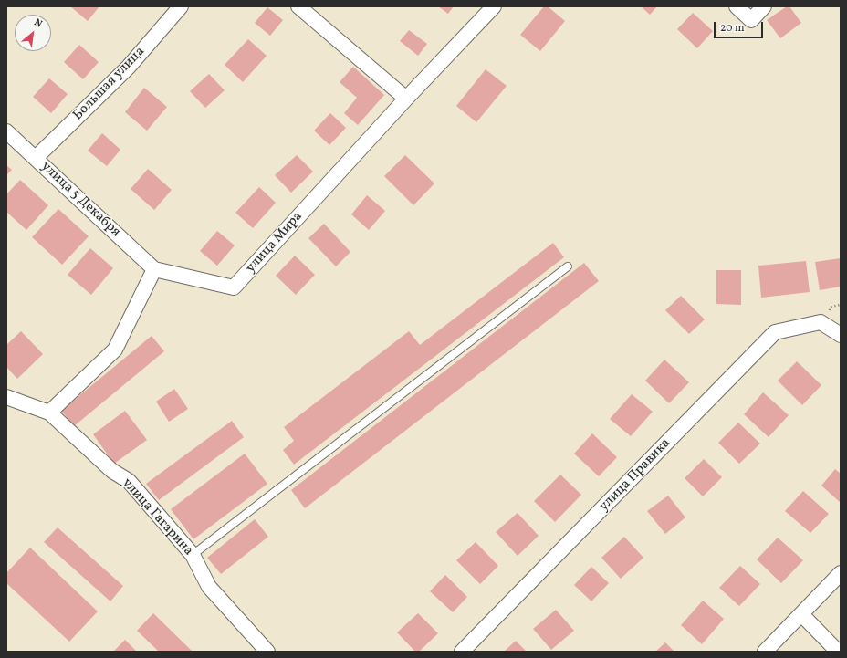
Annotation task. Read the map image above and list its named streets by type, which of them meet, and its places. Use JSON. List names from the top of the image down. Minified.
{"streets":{"street":["Большая улица","улица 5 Декабря","улица Мира","улица Правика","улица Гагарина"]},"crossings":[["Большая улица","улица 5 Декабря"],["улица 5 Декабря","улица Мира"]],"scale_bar":"20 m","north":"top right"}
